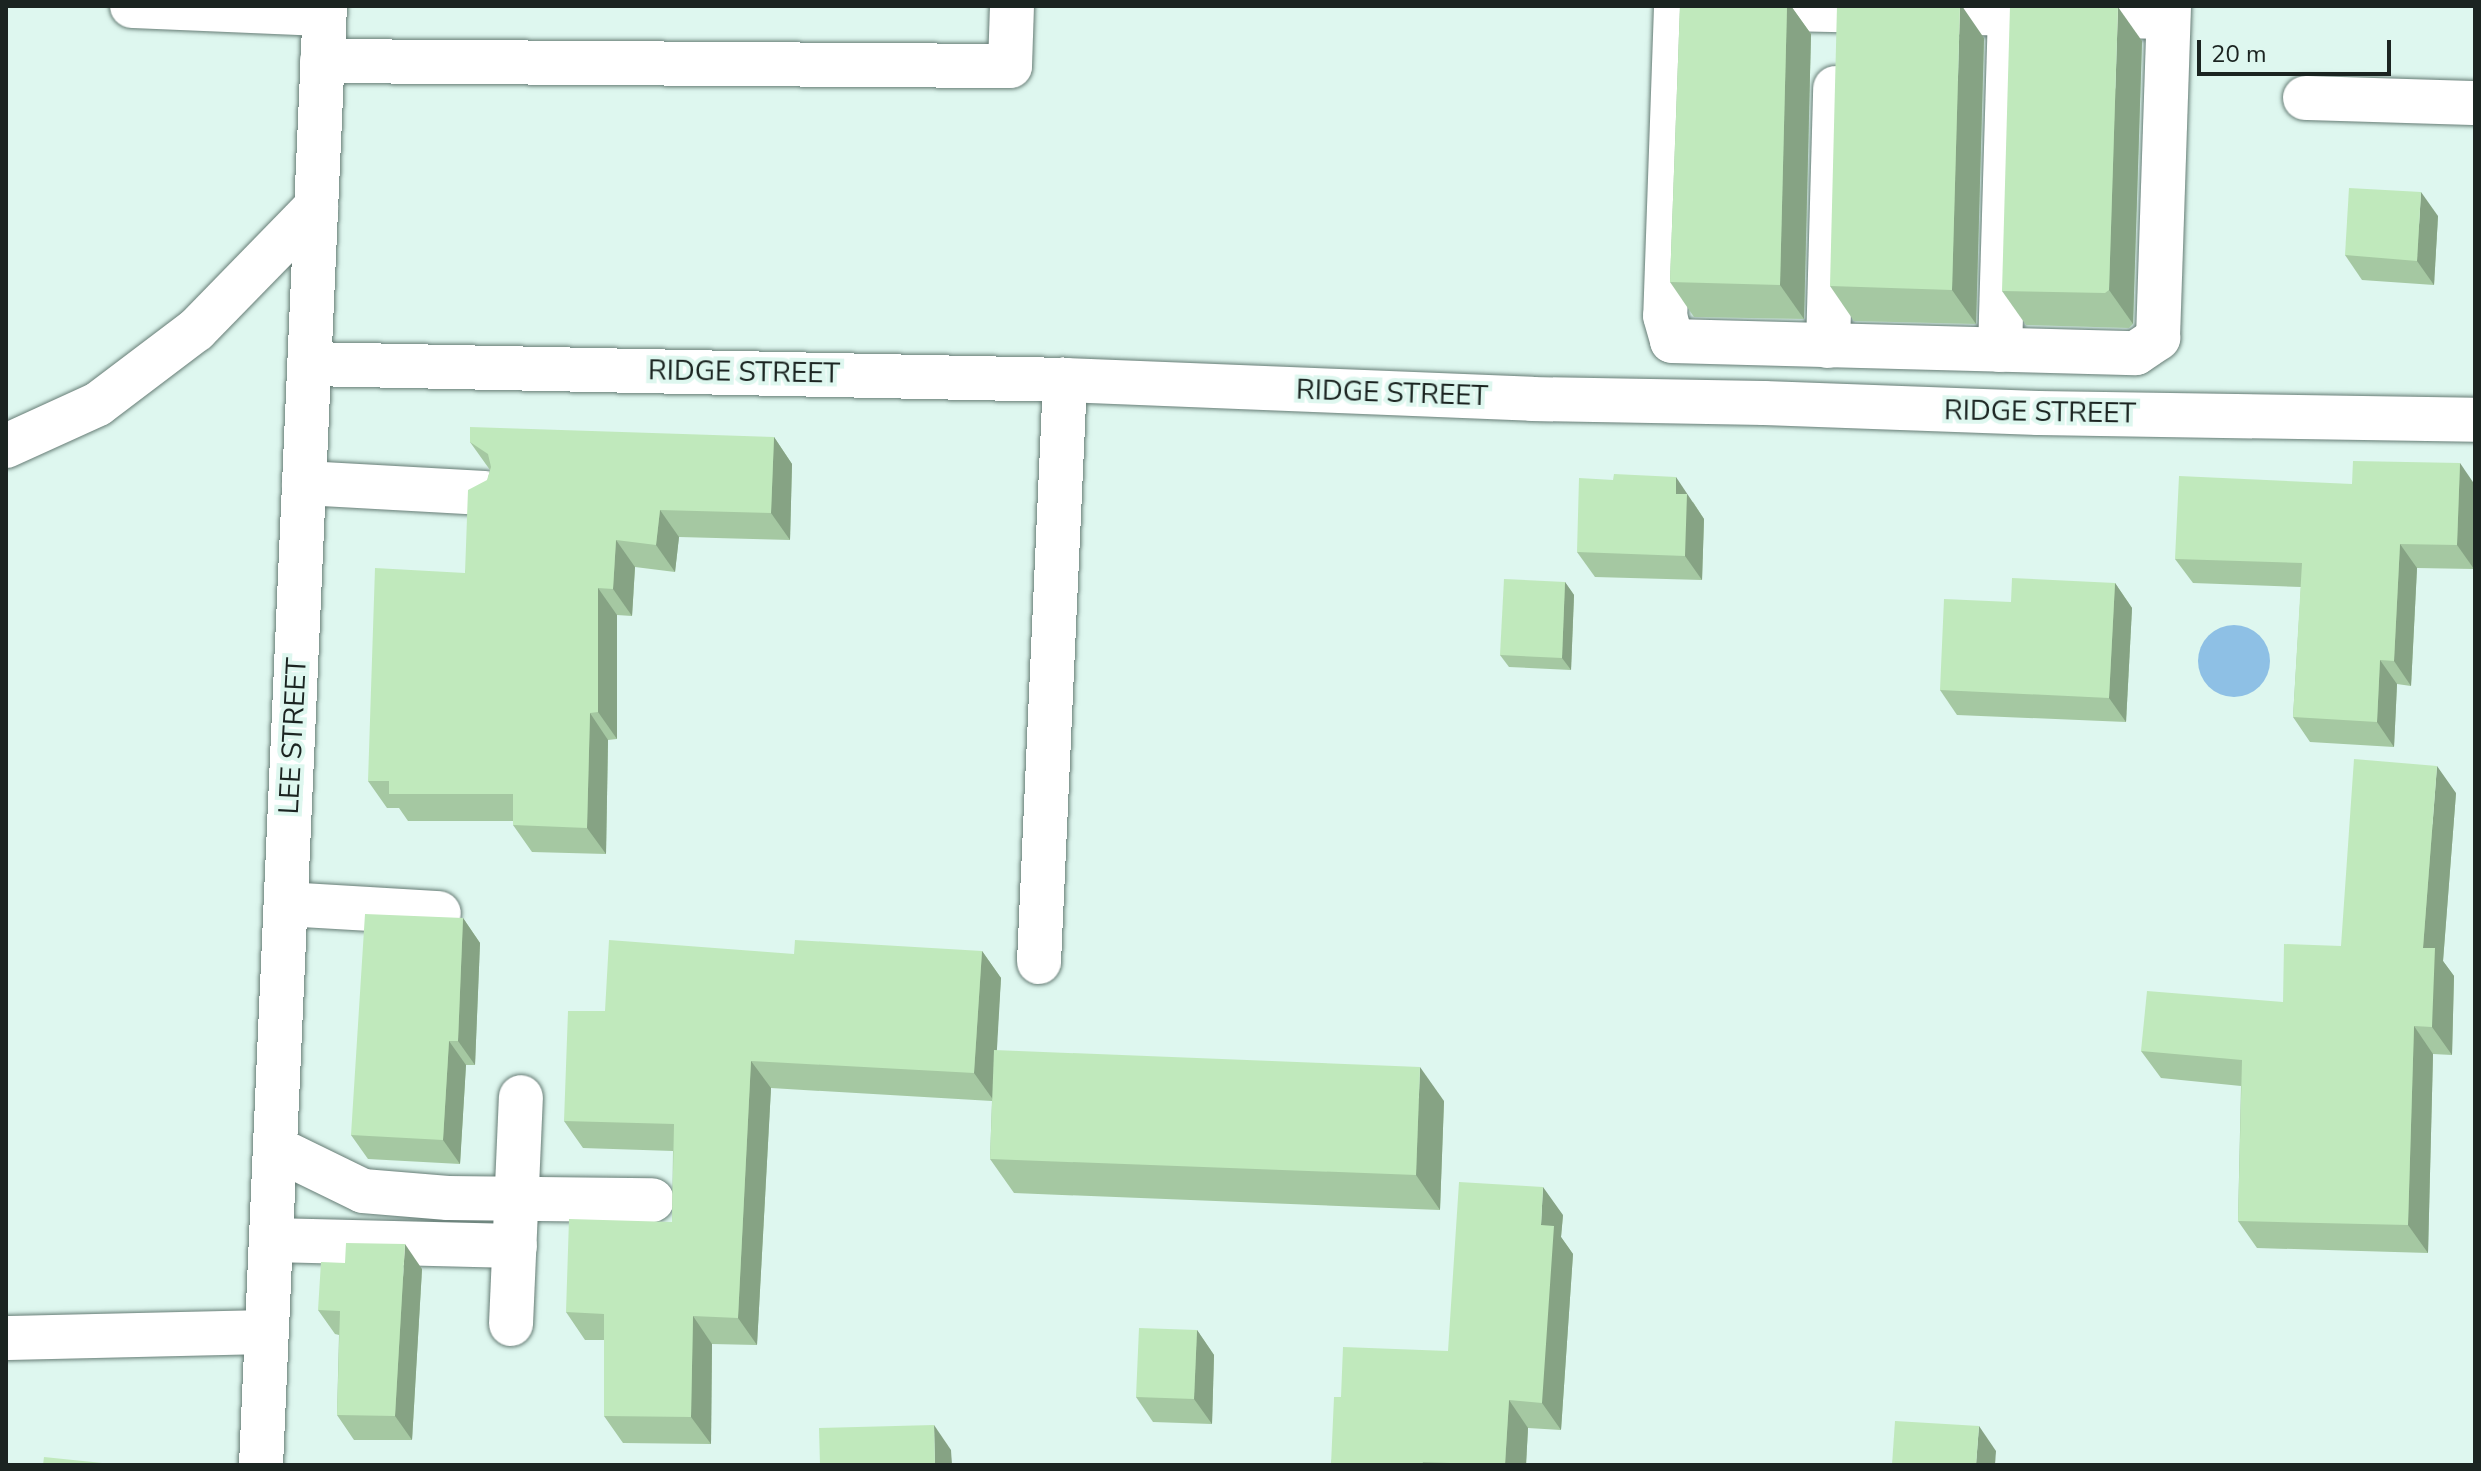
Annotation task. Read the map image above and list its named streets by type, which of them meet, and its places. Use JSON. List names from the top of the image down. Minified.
{"streets":{"street":["RIDGE STREET","LEE STREET"]},"crossings":[["RIDGE STREET","LEE STREET"]],"scale_bar":"20 m"}
